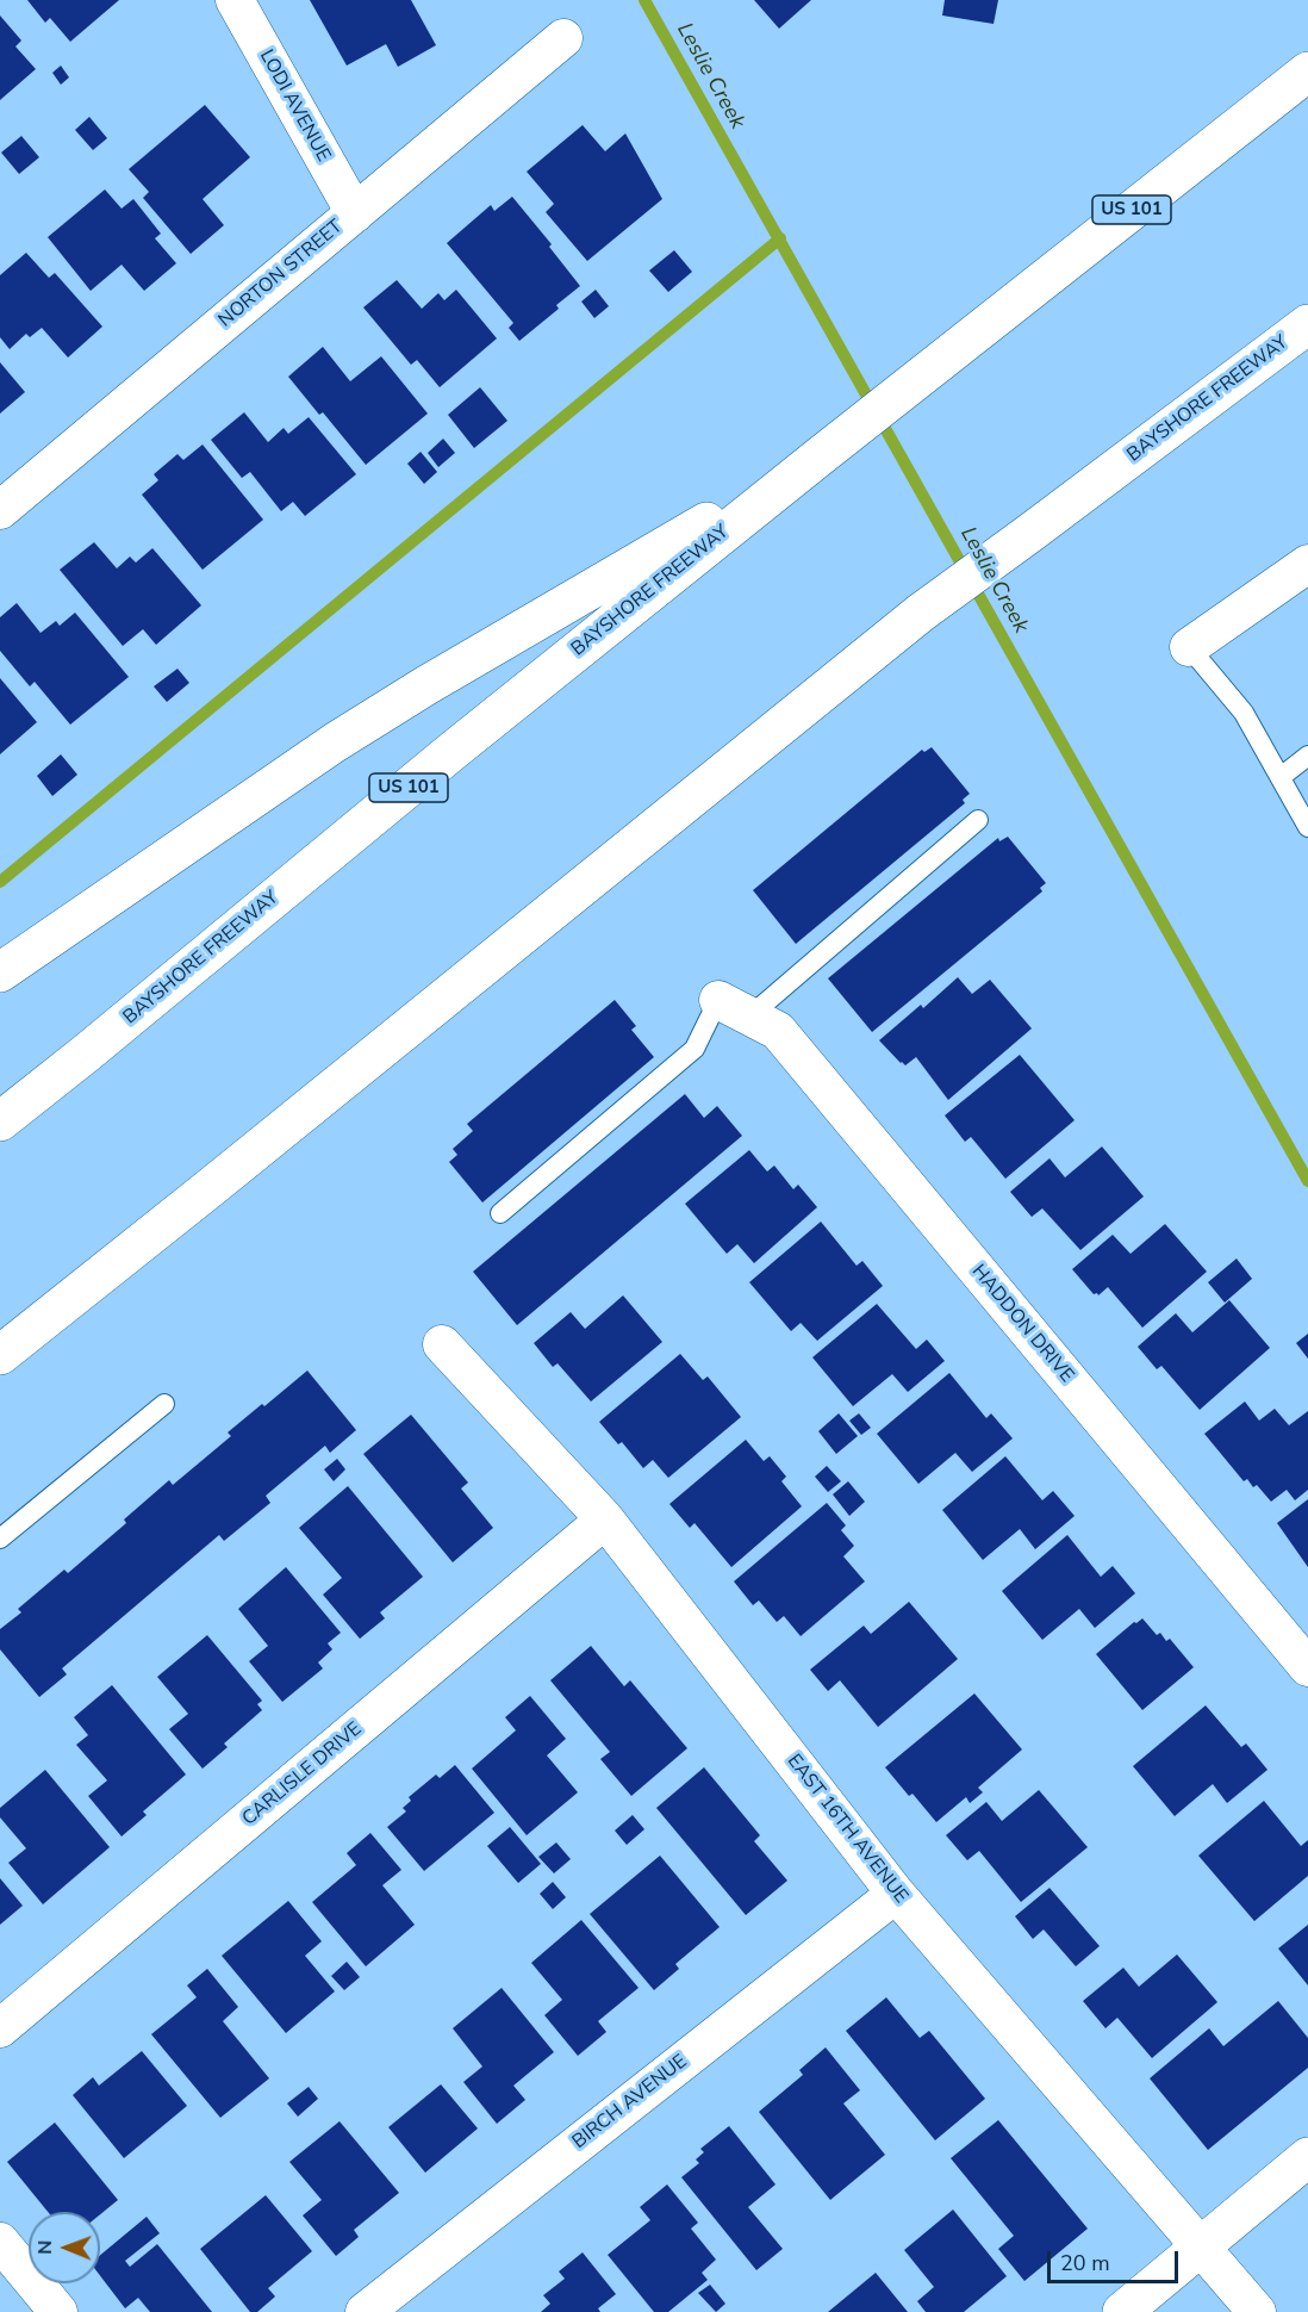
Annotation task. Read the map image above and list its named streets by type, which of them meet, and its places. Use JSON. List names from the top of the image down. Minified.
{"streets":{"main road":["US 101","BAYSHORE FREEWAY"],"street":["LODI AVENUE","NORTON STREET","HADDON DRIVE","CARLISLE DRIVE","EAST 16TH AVENUE","BIRCH AVENUE"]},"crossings":[["LODI AVENUE","NORTON STREET"],["CARLISLE DRIVE","EAST 16TH AVENUE"],["EAST 16TH AVENUE","BIRCH AVENUE"]],"water":["Leslie Creek"],"scale_bar":"20 m","north":"left"}
